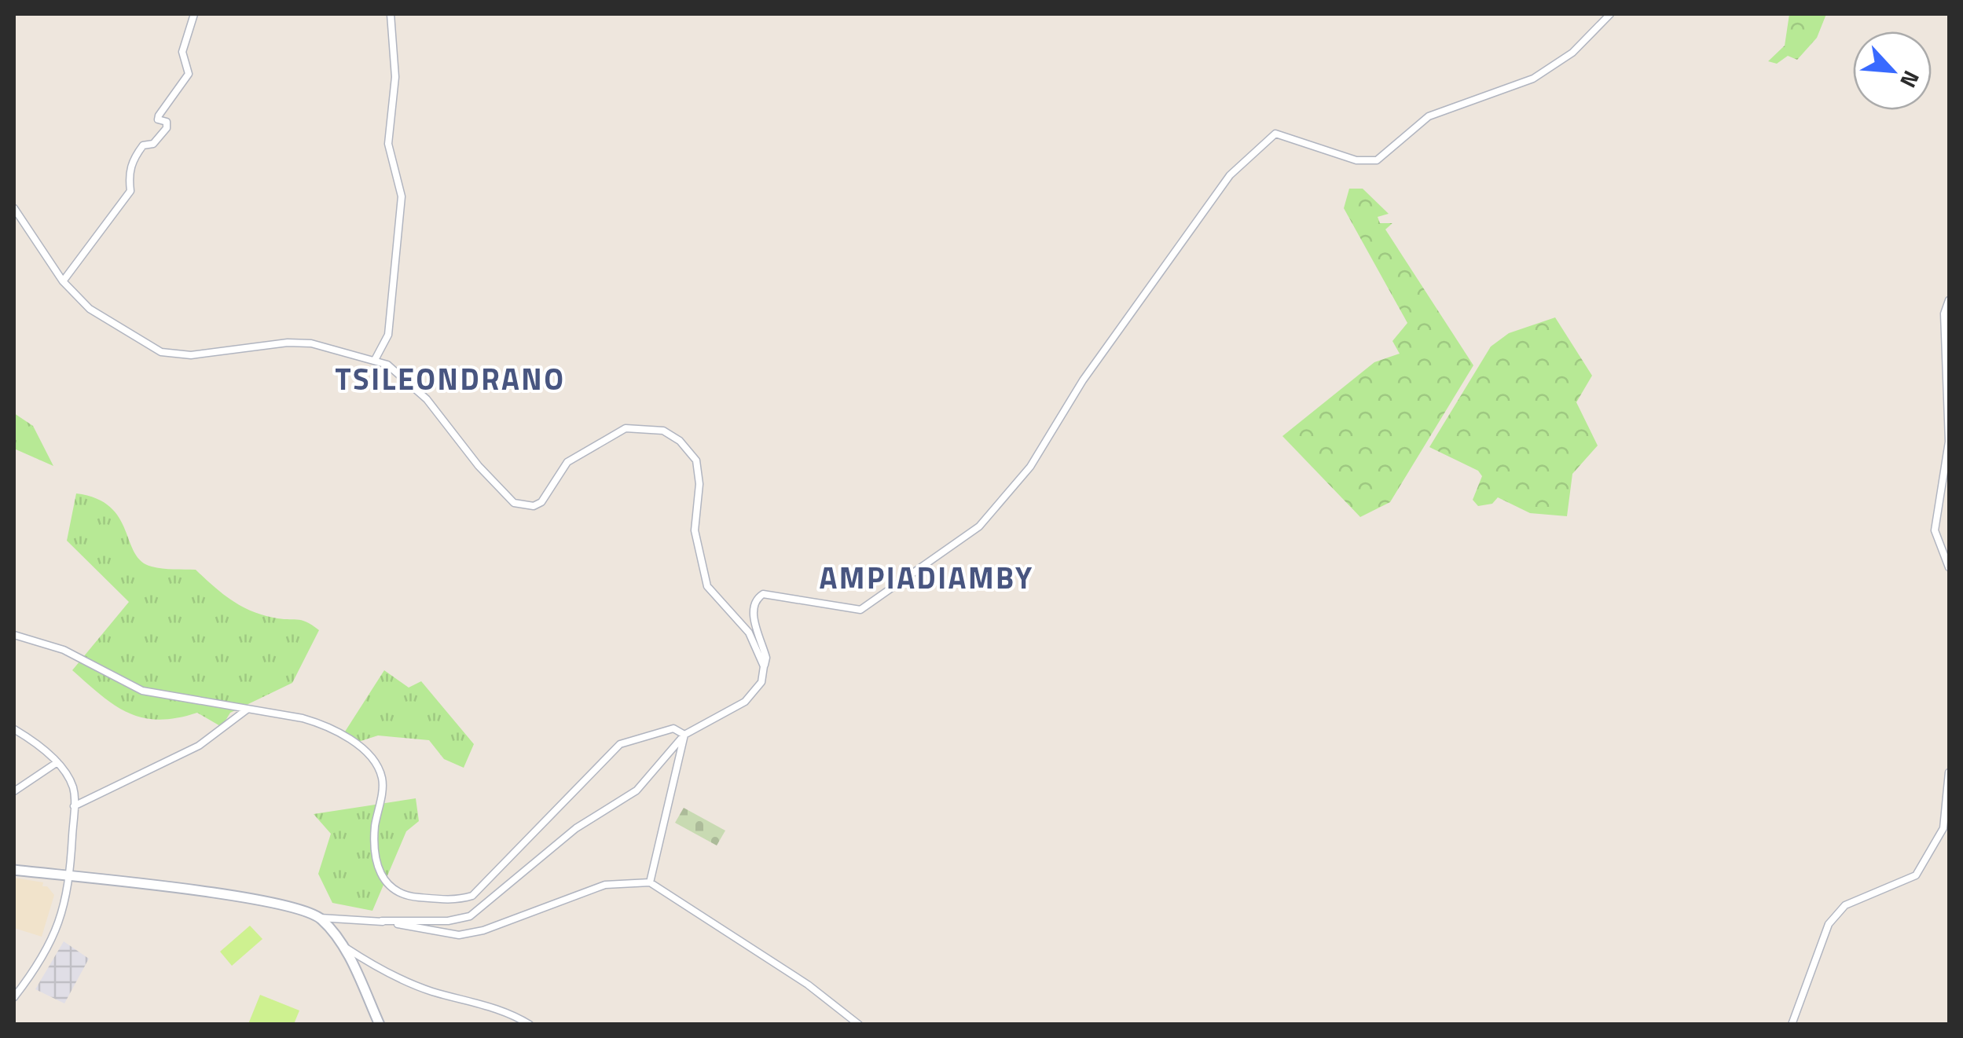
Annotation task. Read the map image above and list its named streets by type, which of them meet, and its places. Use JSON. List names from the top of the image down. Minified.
{"districts":["TSILEONDRANO","AMPIADIAMBY"],"north":"bottom right"}
